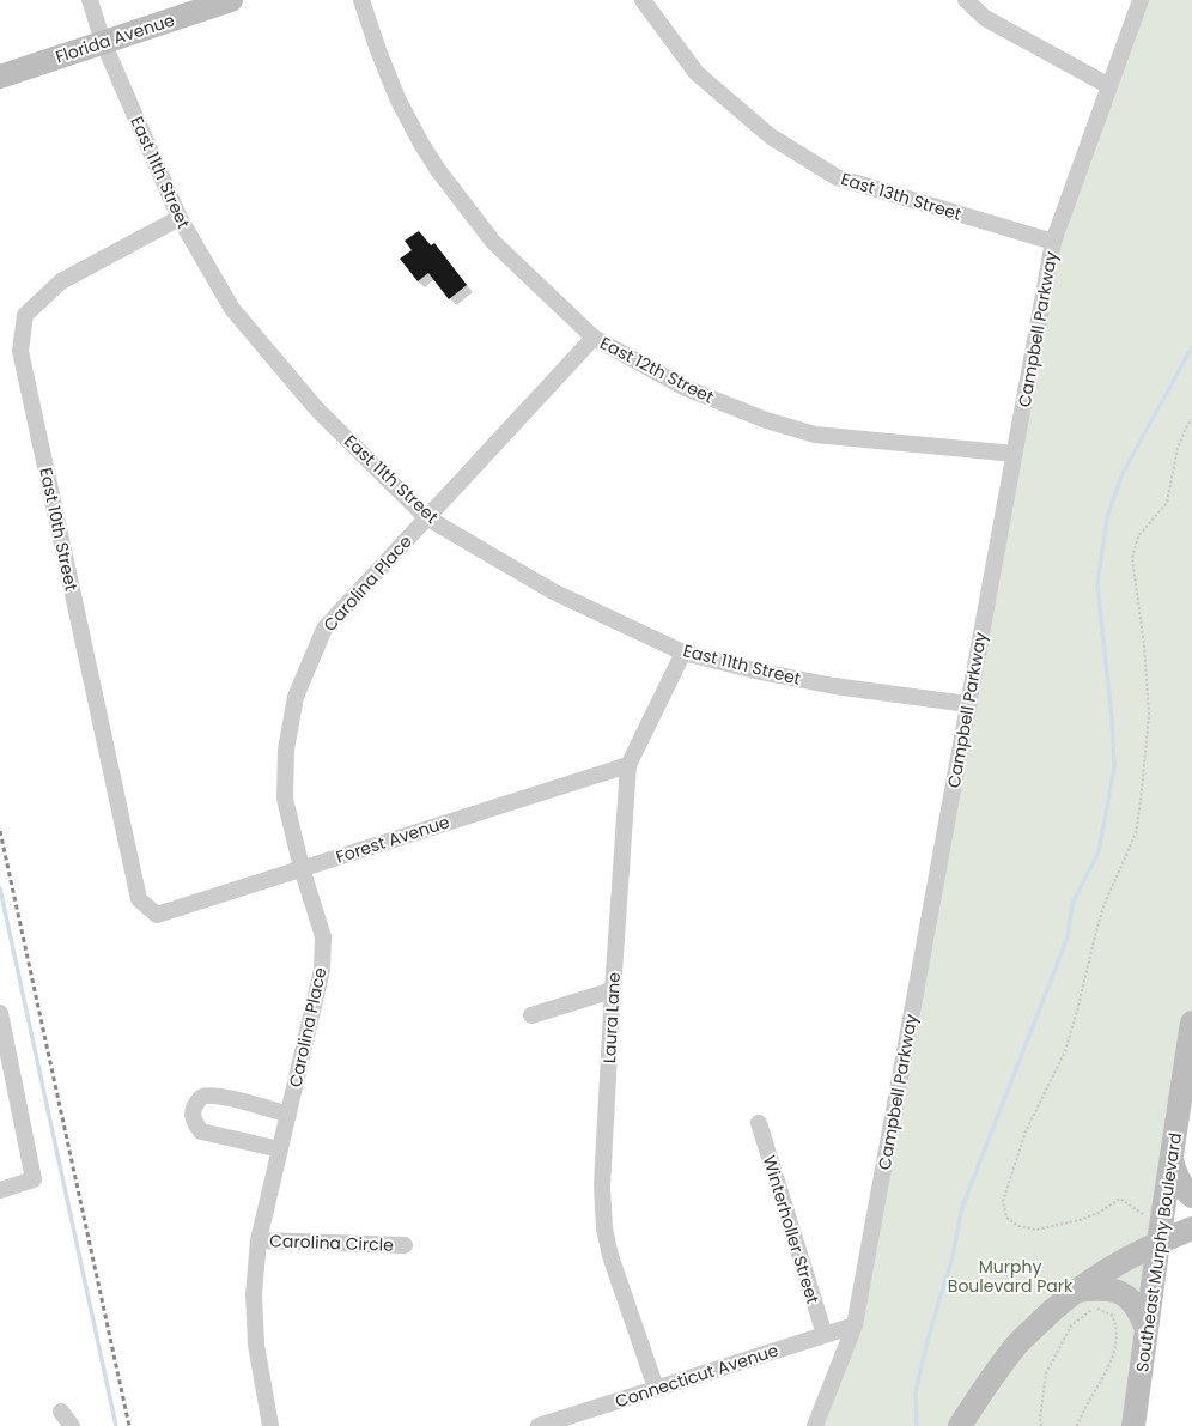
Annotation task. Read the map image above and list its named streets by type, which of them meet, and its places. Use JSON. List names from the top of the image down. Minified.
{"streets":{"street":["Florida Avenue","East 11th Street","East 13th Street","Campbell Parkway","East 12th Street","East 10th Street","Carolina Place","Forest Avenue","Laura Lane","Winterholler Street","Carolina Circle","Southeast Murphy Boulevard","Connecticut Avenue"]},"crossings":[["Florida Avenue","East 11th Street"],["East 11th Street","Campbell Parkway"],["East 11th Street","East 10th Street"],["East 11th Street","Carolina Place"],["East 11th Street","Laura Lane"],["East 13th Street","Campbell Parkway"],["Campbell Parkway","East 12th Street"],["Campbell Parkway","Connecticut Avenue"],["East 12th Street","Carolina Place"],["East 10th Street","Forest Avenue"],["Carolina Place","Forest Avenue"],["Carolina Place","Carolina Circle"],["Forest Avenue","Laura Lane"],["Laura Lane","Connecticut Avenue"],["Winterholler Street","Connecticut Avenue"]],"parks":["Murphy Boulevard Park"]}
